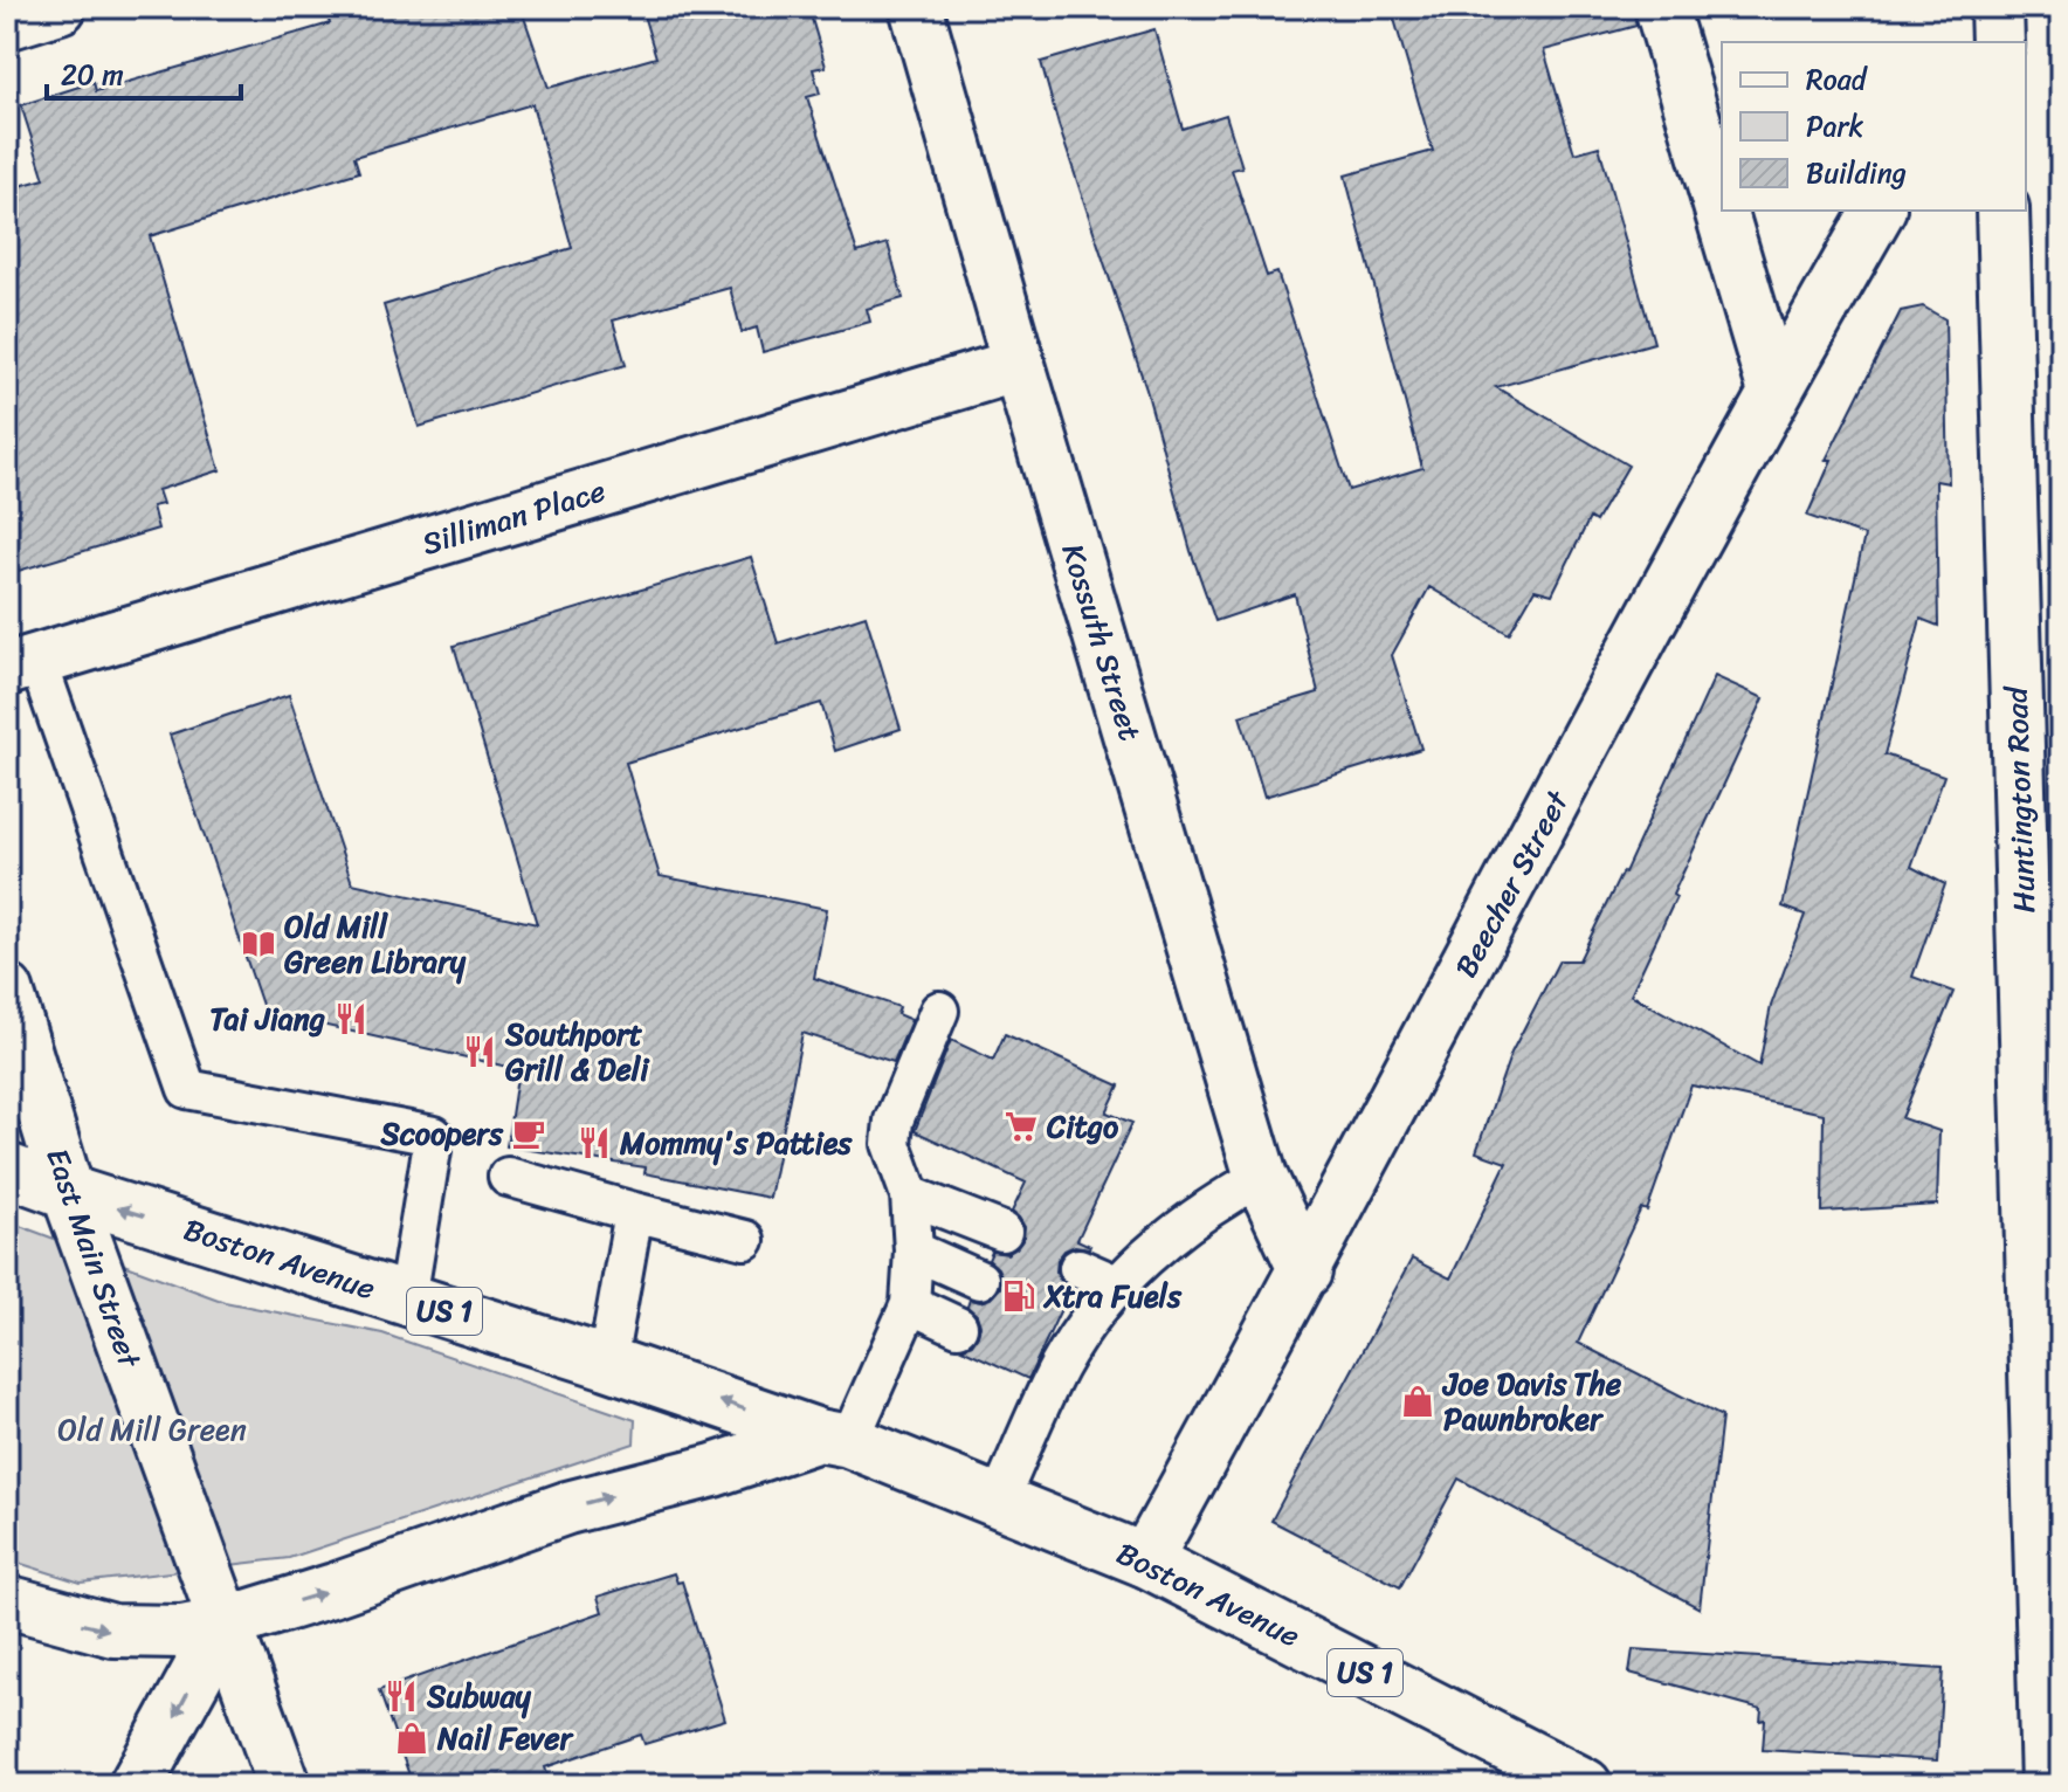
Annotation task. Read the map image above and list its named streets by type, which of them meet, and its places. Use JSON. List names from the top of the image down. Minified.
{"streets":{"main road":["Silliman Place","Kossuth Street","Huntington Road","Beecher Street","East Main Street","Boston Avenue","US 1"]},"crossings":[["Silliman Place","Kossuth Street"],["Kossuth Street","Beecher Street"],["Beecher Street","Boston Avenue"],["East Main Street","Boston Avenue"]],"parks":["Old Mill Green"],"places":{"library":["Old Mill Green Library"],"restaurant":["Tai Jiang","Southport Grill & Deli","Mommy's Patties","Subway"],"supermarket":["Citgo"],"cafe":["Scoopers"],"fuel station":["Xtra Fuels"],"shop":["Joe Davis The Pawnbroker","Nail Fever"]},"legend":["Road","Park","Building"],"scale_bar":"20 m"}
